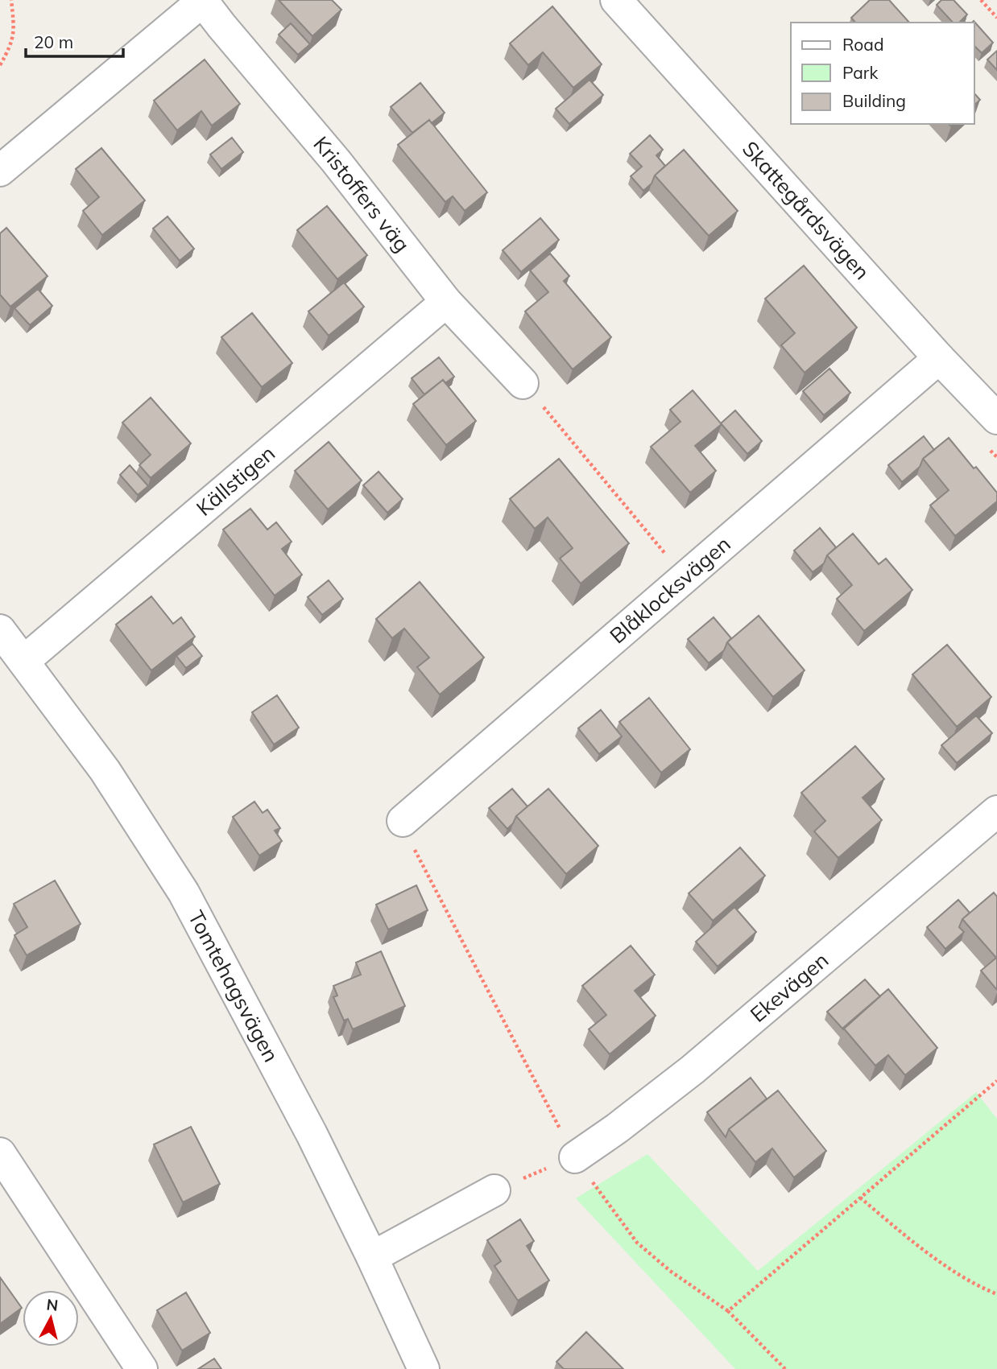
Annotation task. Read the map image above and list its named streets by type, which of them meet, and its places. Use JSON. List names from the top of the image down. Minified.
{"streets":{"street":["Kristoffers väg","Skattegårdsvägen","Källstigen","Blåklocksvägen","Tomtehagsvägen","Ekevägen"]},"crossings":[["Kristoffers väg","Källstigen"],["Skattegårdsvägen","Blåklocksvägen"],["Källstigen","Tomtehagsvägen"]],"legend":["Road","Park","Building"],"scale_bar":"20 m","north":"top"}
